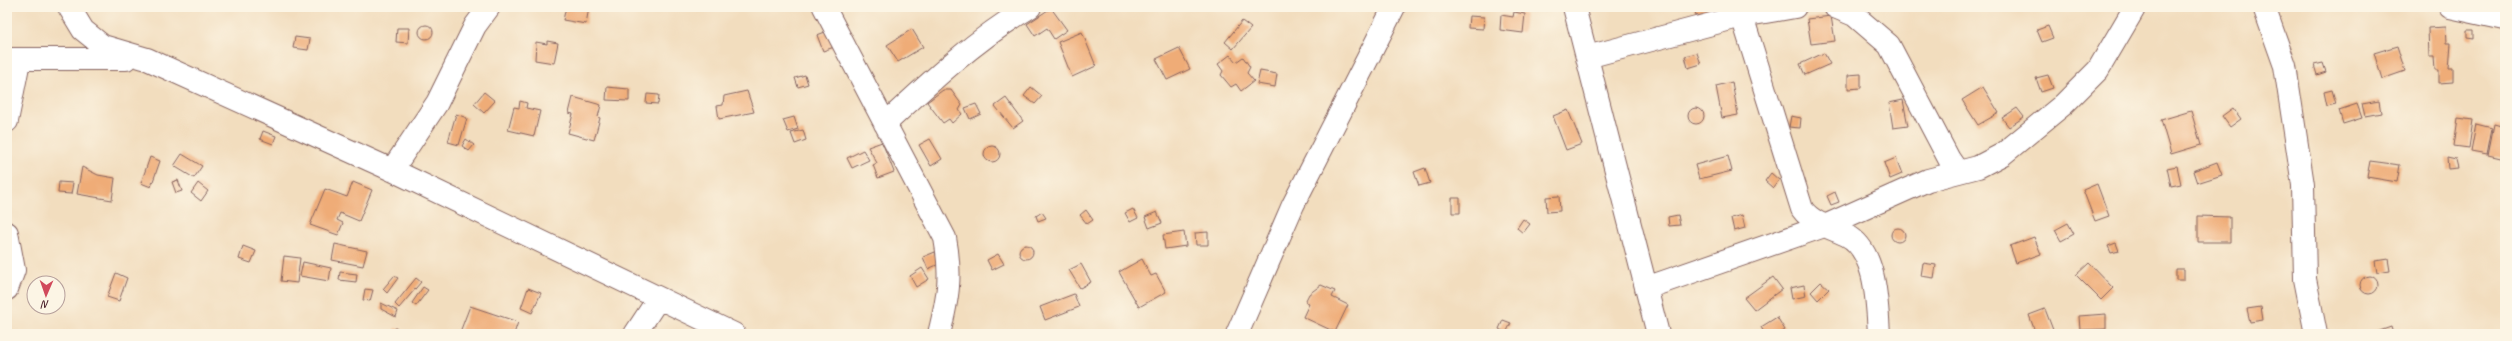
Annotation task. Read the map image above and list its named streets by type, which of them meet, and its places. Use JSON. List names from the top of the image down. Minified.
{"north":"bottom"}
